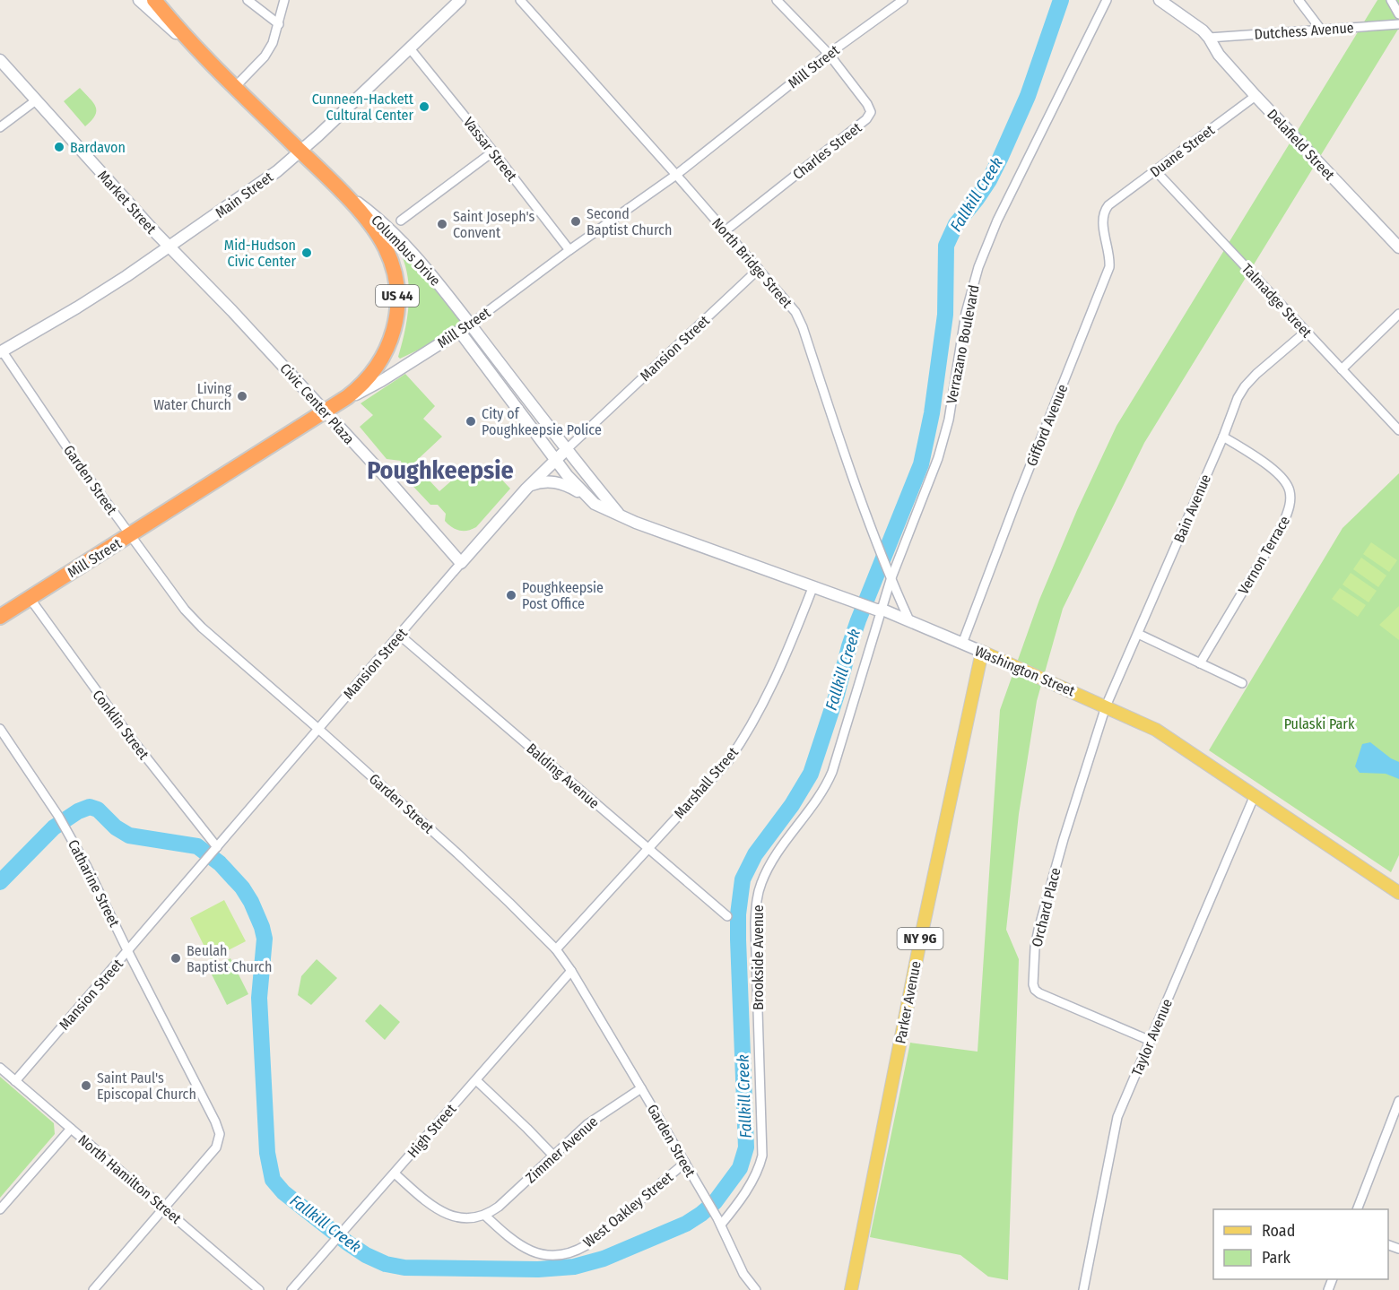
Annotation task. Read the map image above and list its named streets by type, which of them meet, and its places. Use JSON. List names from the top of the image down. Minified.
{"streets":{"highway":["Mill Street","Columbus Drive","US 44"],"main road":["Washington Street","NY 9G","Parker Avenue"],"street":["Dutchess Avenue","Delafield Street","Vassar Street","Charles Street","Duane Street","Main Street","Market Street","North Bridge Street","Talmadge Street","Verrazano Boulevard","Mansion Street","Civic Center Plaza","Gifford Avenue","Garden Street","Bain Avenue","Vernon Terrace","Conklin Street","Balding Avenue","Marshall Street","Catharine Street","Orchard Place","Brookside Avenue","Taylor Avenue","High Street","Zimmer Avenue","North Hamilton Street","West Oakley Street"]},"crossings":[["Dutchess Avenue","Delafield Street"],["Mill Street","Vassar Street"],["Mill Street","Charles Street"],["Mill Street","Columbus Drive"],["Mill Street","North Bridge Street"],["Mill Street","US 44"],["Mill Street","Civic Center Plaza"],["Mill Street","Garden Street"],["Mill Street","Conklin Street"],["Delafield Street","Duane Street"],["Vassar Street","Main Street"],["Charles Street","North Bridge Street"],["Duane Street","Talmadge Street"],["Duane Street","Gifford Avenue"],["Main Street","Market Street"],["Main Street","Columbus Drive"],["Main Street","Civic Center Plaza"],["Main Street","Garden Street"],["Market Street","Civic Center Plaza"],["Columbus Drive","US 44"],["Columbus Drive","Mansion Street"],["Columbus Drive","Washington Street"],["North Bridge Street","Verrazano Boulevard"],["North Bridge Street","Mansion Street"],["North Bridge Street","Washington Street"],["Talmadge Street","Bain Avenue"],["Verrazano Boulevard","Washington Street"],["Verrazano Boulevard","Brookside Avenue"],["Mansion Street","Civic Center Plaza"],["Mansion Street","Garden Street"],["Mansion Street","Washington Street"],["Mansion Street","Conklin Street"],["Mansion Street","Balding Avenue"],["Mansion Street","Catharine Street"],["Mansion Street","North Hamilton Street"],["Gifford Avenue","Washington Street"],["Garden Street","Marshall Street"],["Garden Street","Brookside Avenue"],["Garden Street","High Street"],["Garden Street","Zimmer Avenue"],["Garden Street","West Oakley Street"],["Bain Avenue","Vernon Terrace"],["Bain Avenue","Washington Street"],["Bain Avenue","Orchard Place"],["Washington Street","Marshall Street"],["Washington Street","Orchard Place"],["Washington Street","Brookside Avenue"],["Washington Street","Parker Avenue"],["Washington Street","Taylor Avenue"],["Balding Avenue","Marshall Street"],["Catharine Street","North Hamilton Street"],["Orchard Place","Taylor Avenue"],["Zimmer Avenue","West Oakley Street"]],"districts":["Poughkeepsie"],"water":["Fallkill Creek"],"parks":["Pulaski Park"],"places":["Cunneen-Hackett Cultural Center","Bardavon","Second Baptist Church","Saint Joseph's Convent","Mid-Hudson Civic Center","Living Water Church","City of Poughkeepsie Police","Poughkeepsie Post Office","Beulah Baptist Church","Saint Paul's Episcopal Church"],"legend":["Road","Park"]}
